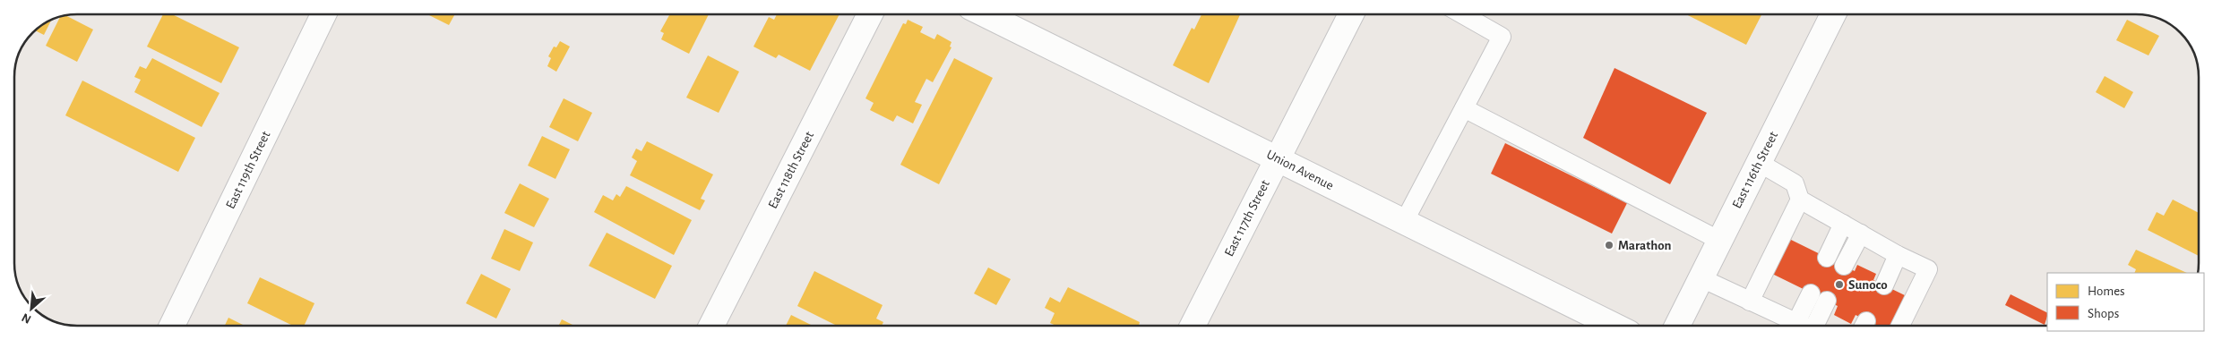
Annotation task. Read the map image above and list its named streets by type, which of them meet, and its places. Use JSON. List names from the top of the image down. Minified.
{"streets":{"main road":["East 119th Street","East 118th Street","Union Avenue","East 116th Street","East 117th Street"]},"crossings":[["Union Avenue","East 117th Street"]],"places":["Marathon","Sunoco"],"legend":["Homes","Shops"],"north":"bottom left"}
